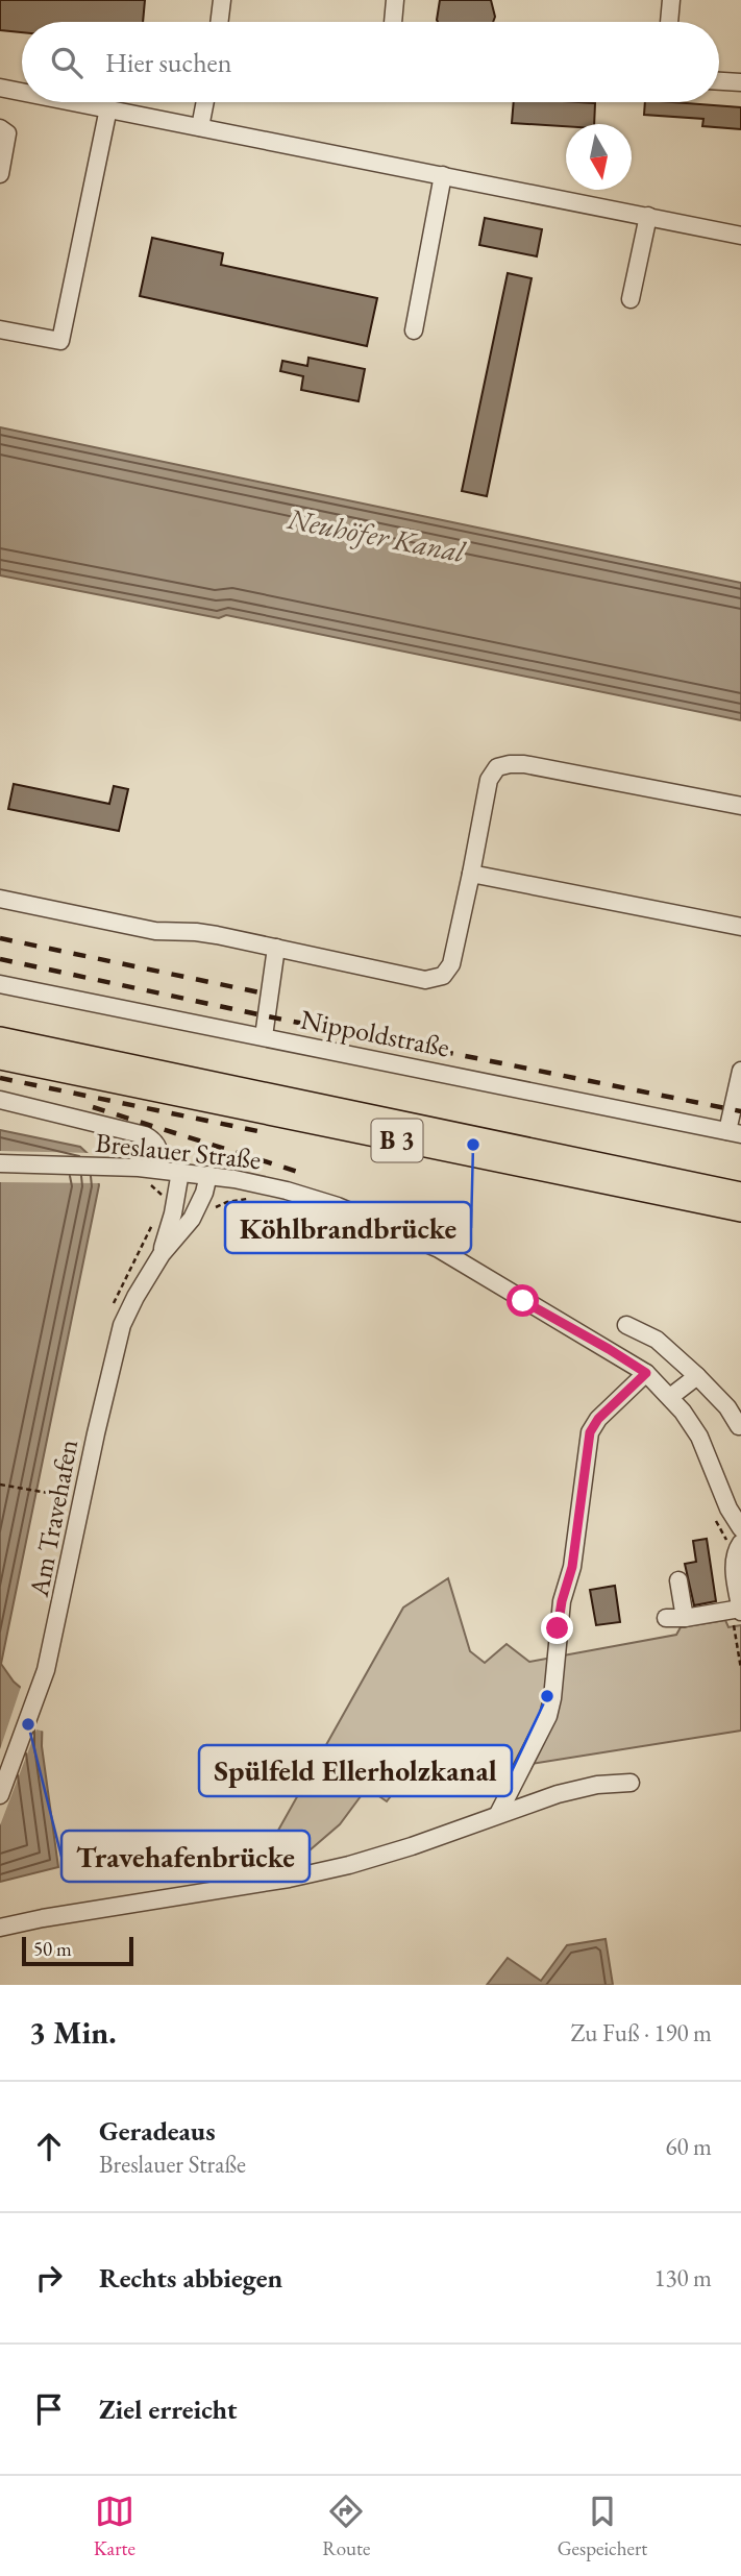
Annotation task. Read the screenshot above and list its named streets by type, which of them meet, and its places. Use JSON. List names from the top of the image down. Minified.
{"streets":{"main road":["B 3"],"street":["Nippoldstraße","Breslauer Straße","Am Travehafen"]},"crossings":[["Breslauer Straße","Am Travehafen"]],"water":["Neuhöfer Kanal"],"places":["Köhlbrandbrücke","Spülfeld Ellerholzkanal","Travehafenbrücke"],"scale_bar":"50 m","north":"bottom","page":{"search":"Hier suchen","scale":"50 m","heading":["3 Min.","Zu Fuß · 190 m"],"list":[["Geradeaus","Breslauer Straße","60 m"],["Rechts abbiegen","130 m"],"Ziel erreicht"],"nav":["Karte","Route","Gespeichert"]}}
